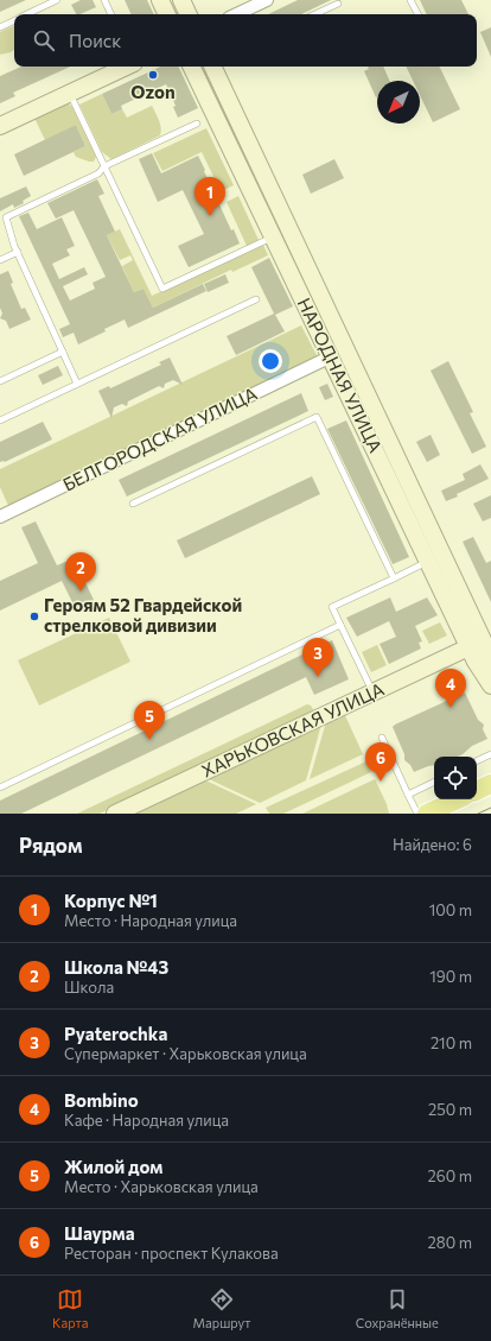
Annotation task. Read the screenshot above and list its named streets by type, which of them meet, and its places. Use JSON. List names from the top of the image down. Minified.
{"streets":{"street":["НАРОДНАЯ УЛИЦА","БЕЛГОРОДСКАЯ УЛИЦА","ХАРЬКОВСКАЯ УЛИЦА"]},"crossings":[["НАРОДНАЯ УЛИЦА","ХАРЬКОВСКАЯ УЛИЦА"]],"places":["Ozon","Героям 52 Гвардейской стрелковой дивизии"],"north":"bottom left","page":{"search":"Поиск","pins":["1","2","3","4","5","6"],"heading":["Рядом","Найдено: 6"],"list":[{"mark":"1","name":"Корпус №1","note":"Место · Народная улица","value":"100 m"},{"mark":"2","name":"Школа №43","note":"Школа","value":"190 m"},{"mark":"3","name":"Pyaterochka","note":"Супермаркет · Харьковская улица","value":"210 m"},{"mark":"4","name":"Bombino","note":"Кафе · Народная улица","value":"250 m"},{"mark":"5","name":"Жилой дом","note":"Место · Харьковская улица","value":"260 m"},{"mark":"6","name":"Шаурма","note":"Ресторан · проспект Кулакова","value":"280 m"}],"nav":["Карта","Маршрут","Сохранённые"]}}
